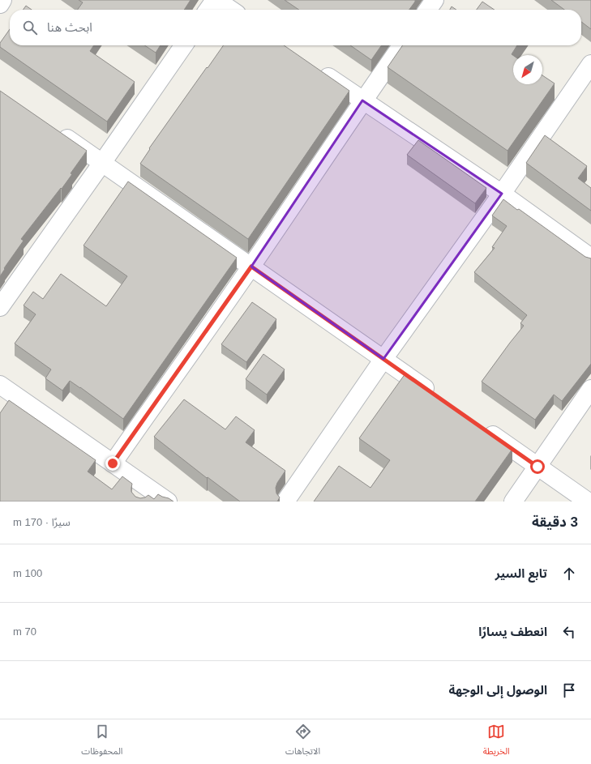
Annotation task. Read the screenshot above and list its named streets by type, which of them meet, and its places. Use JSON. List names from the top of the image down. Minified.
{"north":"bottom left","page":{"search":"ابحث هنا","heading":["3 دقيقة","سيرًا · 170 m"],"list":[["تابع السير","100 m"],["انعطف يسارًا","70 m"],"الوصول إلى الوجهة"],"nav":["الخريطة","الاتجاهات","المحفوظات"]}}
